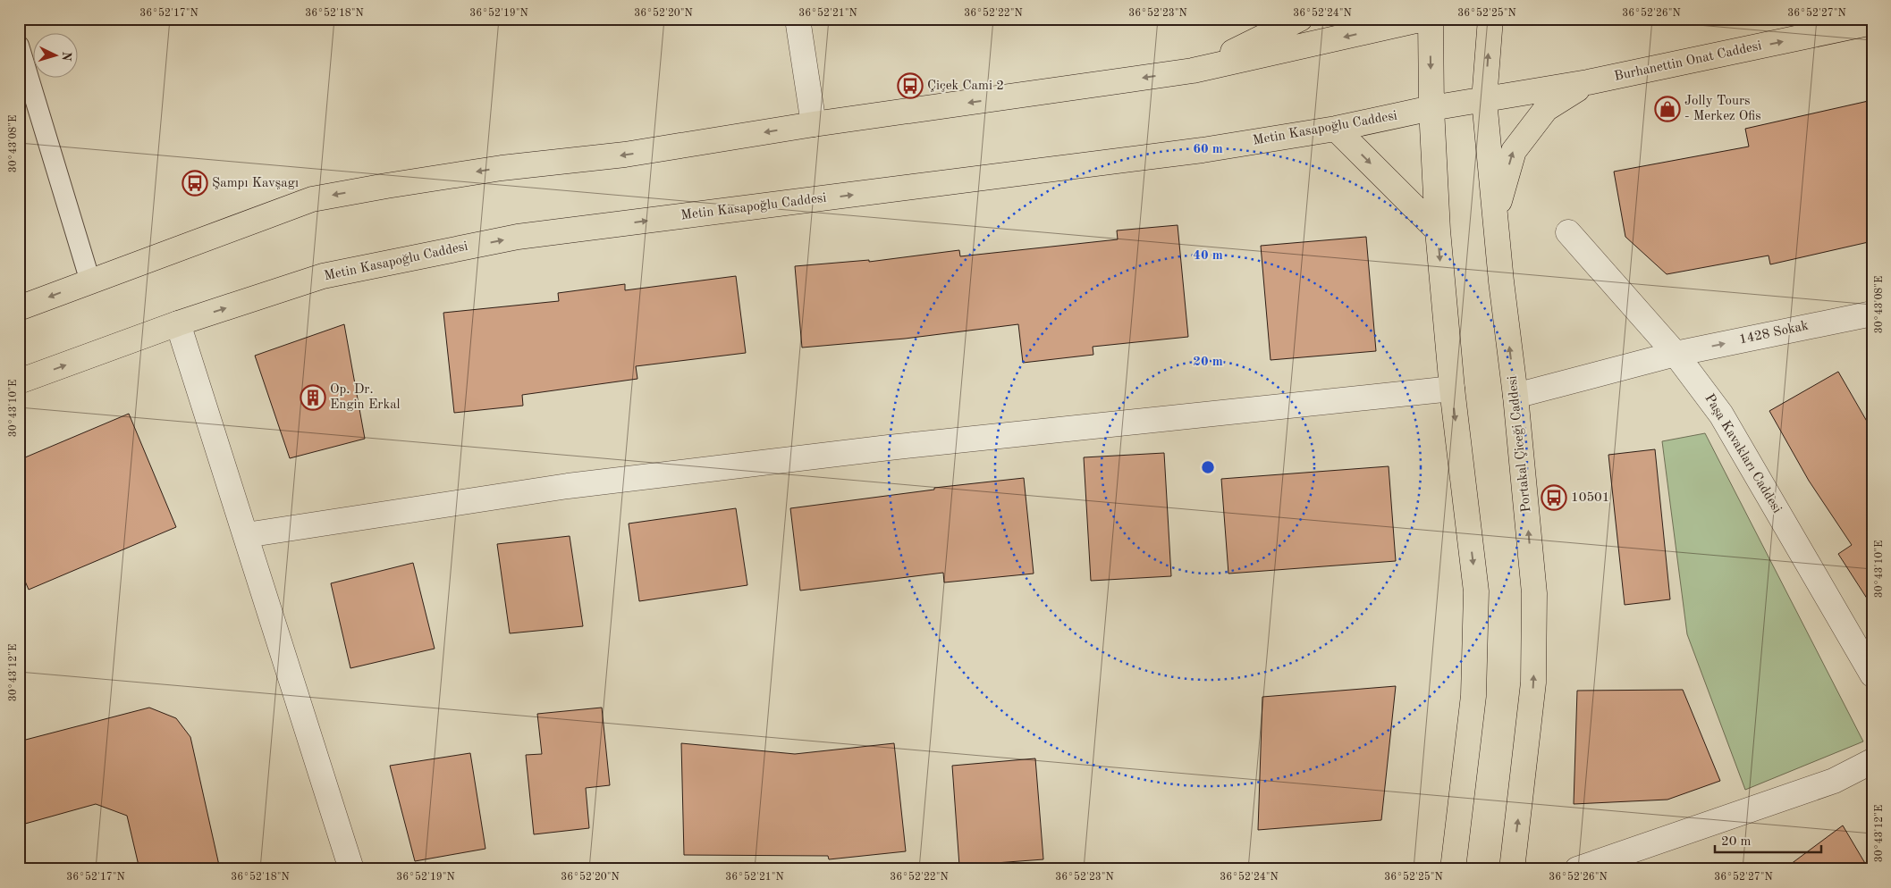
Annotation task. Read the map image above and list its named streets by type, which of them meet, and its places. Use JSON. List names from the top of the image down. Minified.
{"streets":{"main road":["Burhanettin Onat Caddesi","Metin Kasapoğlu Caddesi","Portakal Çiceği Caddesi"],"street":["1428 Sokak","Paşa Kavakları Caddesi"]},"crossings":[["Burhanettin Onat Caddesi","Metin Kasapoğlu Caddesi"],["Burhanettin Onat Caddesi","Portakal Çiceği Caddesi"],["Metin Kasapoğlu Caddesi","Portakal Çiceği Caddesi"],["1428 Sokak","Portakal Çiceği Caddesi"],["1428 Sokak","Paşa Kavakları Caddesi"]],"one_way":["Burhanettin Onat Caddesi","1428 Sokak"],"places":{"bus stop":["Çiçek Cami 2","Şampı Kavşagı","10501"],"shop":["Jolly Tours - Merkez Ofis"],"building":["Op. Dr. Engin Erkal"]},"scale_bar":"20 m","north":"right","coordinates":["36°52'17\"N","36°52'18\"N","36°52'19\"N","36°52'20\"N","36°52'21\"N","36°52'22\"N","36°52'23\"N","36°52'24\"N","36°52'25\"N","36°52'26\"N","36°52'27\"N","30°43'08\"E","30°43'10\"E","30°43'12\"E"],"rings":["60 m","40 m","20 m"]}
